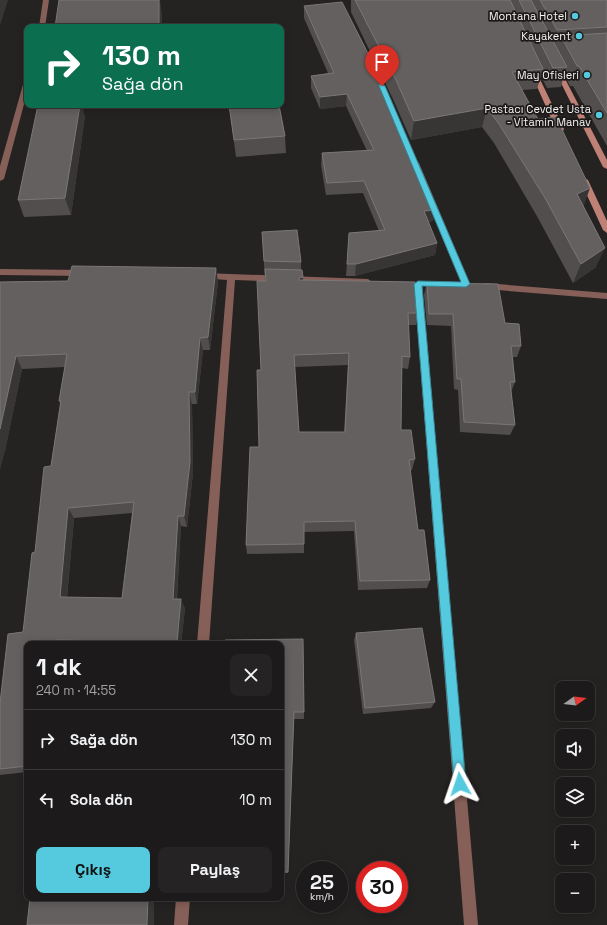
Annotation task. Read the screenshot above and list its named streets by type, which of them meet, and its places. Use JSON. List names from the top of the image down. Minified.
{"places":["Montana Hotel","Kayakent","May Ofisleri","Pastacı Cevdet Usta - Vitamin Manav"],"north":"right","page":{"turn":["130 m","Sağa dön"],"heading":["1 dk","240 m · 14:55"],"map_buttons":["+","−"],"list":[{"name":"Sağa dön","value":"130 m"},{"name":"Sola dön","value":"10 m"}],"buttons":["Çıkış","Paylaş"],"speed":"25 km/h","limit":"30"}}
